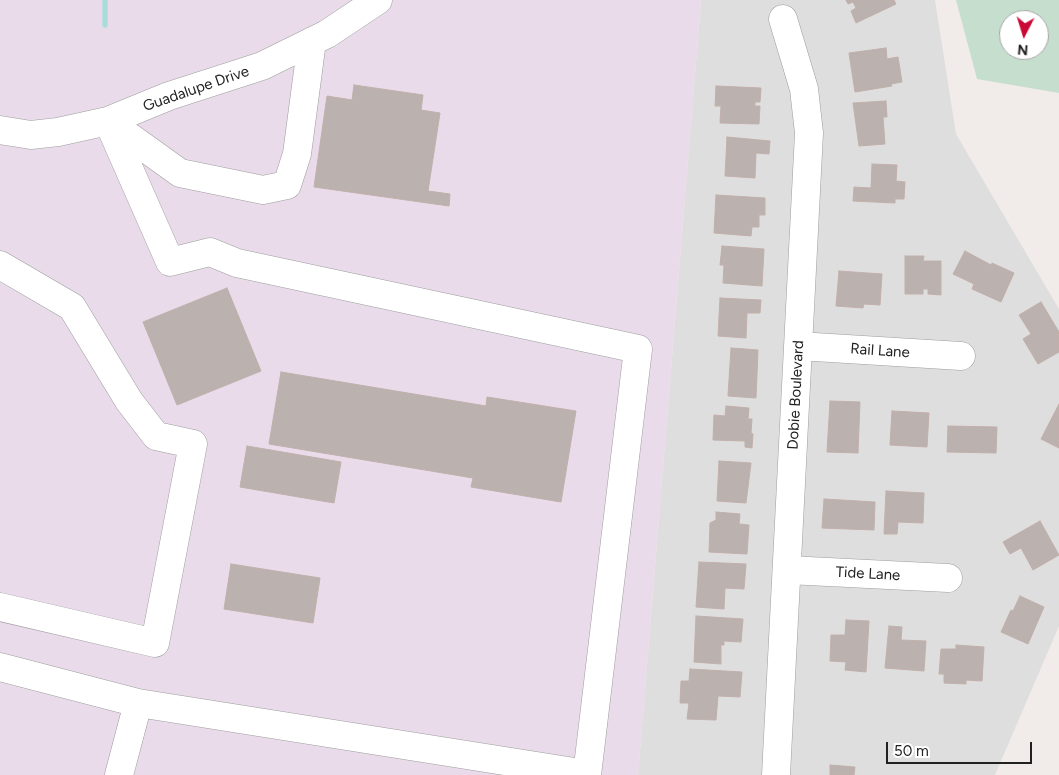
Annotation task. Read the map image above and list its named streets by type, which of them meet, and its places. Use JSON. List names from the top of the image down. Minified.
{"streets":{"street":["Guadalupe Drive","Rail Lane","Dobie Boulevard","Tide Lane"]},"crossings":[["Rail Lane","Dobie Boulevard"],["Dobie Boulevard","Tide Lane"]],"scale_bar":"50 m","north":"bottom"}
